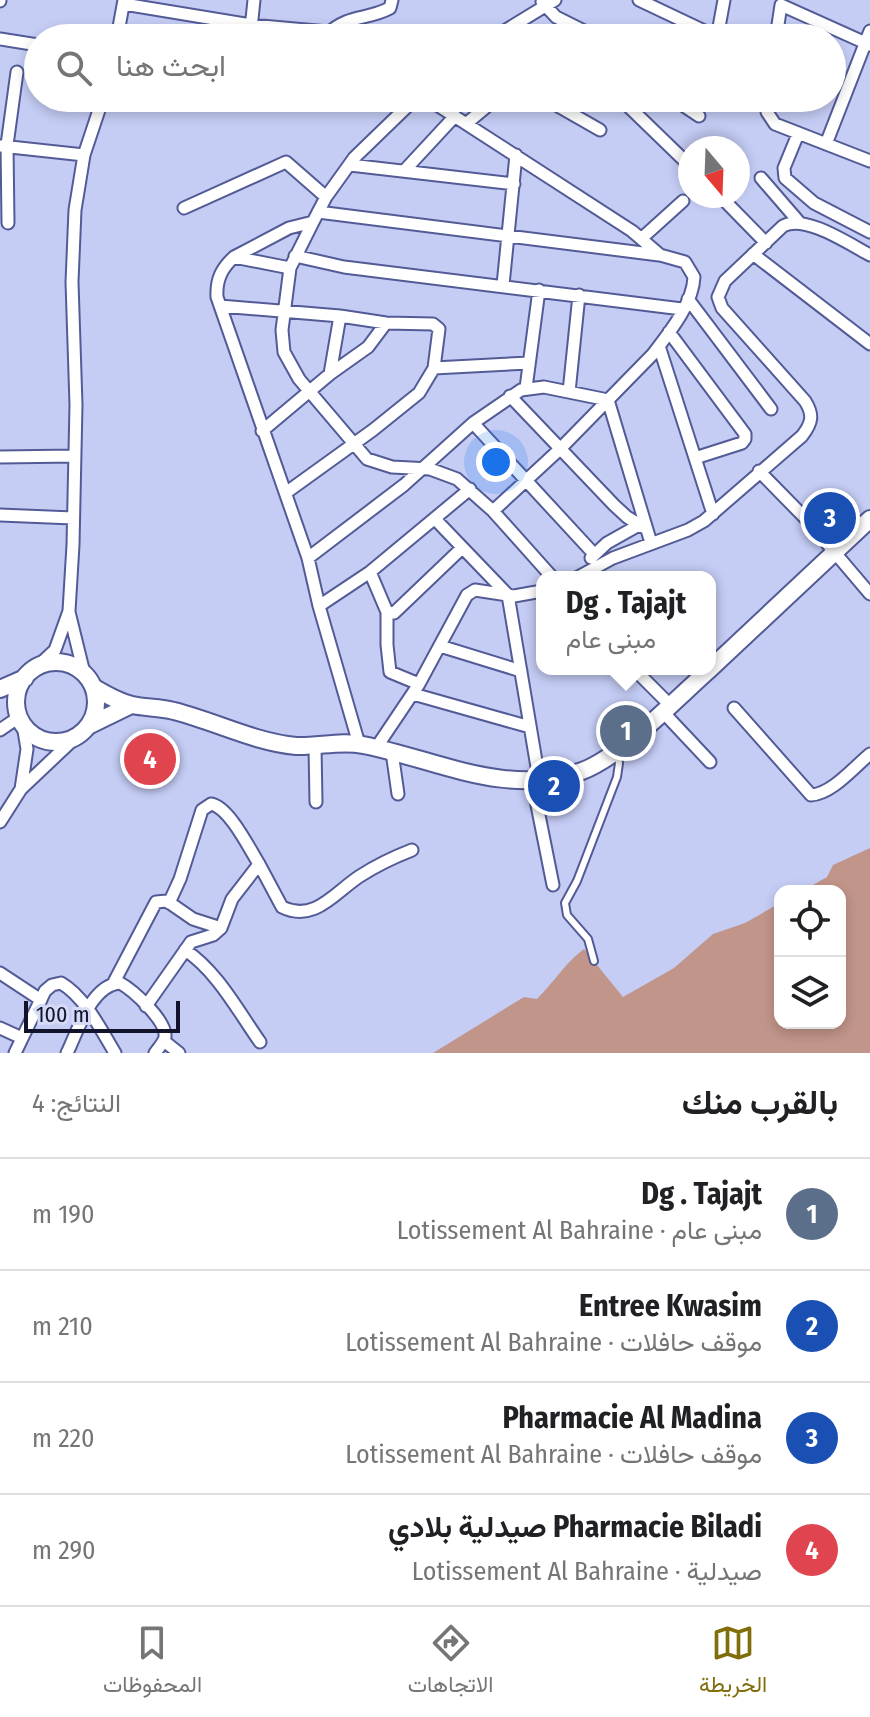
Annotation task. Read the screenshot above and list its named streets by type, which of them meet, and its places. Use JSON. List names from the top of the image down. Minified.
{"scale_bar":"100 m","north":"bottom","page":{"search":"ابحث هنا","pins":["3","1","4","2"],"popup":["Dg . Tajajt","مبنى عام"],"scale":"100 m","heading":["بالقرب منك","النتائج: 4"],"list":[{"mark":"1","name":"Dg . Tajajt","note":"مبنى عام · Lotissement Al Bahraine","value":"190 m"},{"mark":"2","name":"Entree Kwasim","note":"موقف حافلات · Lotissement Al Bahraine","value":"210 m"},{"mark":"3","name":"Pharmacie Al Madina","note":"موقف حافلات · Lotissement Al Bahraine","value":"220 m"},{"mark":"4","name":"Pharmacie Biladi صيدلية بلادي","note":"صيدلية · Lotissement Al Bahraine","value":"290 m"}],"nav":["الخريطة","الاتجاهات","المحفوظات"]}}
